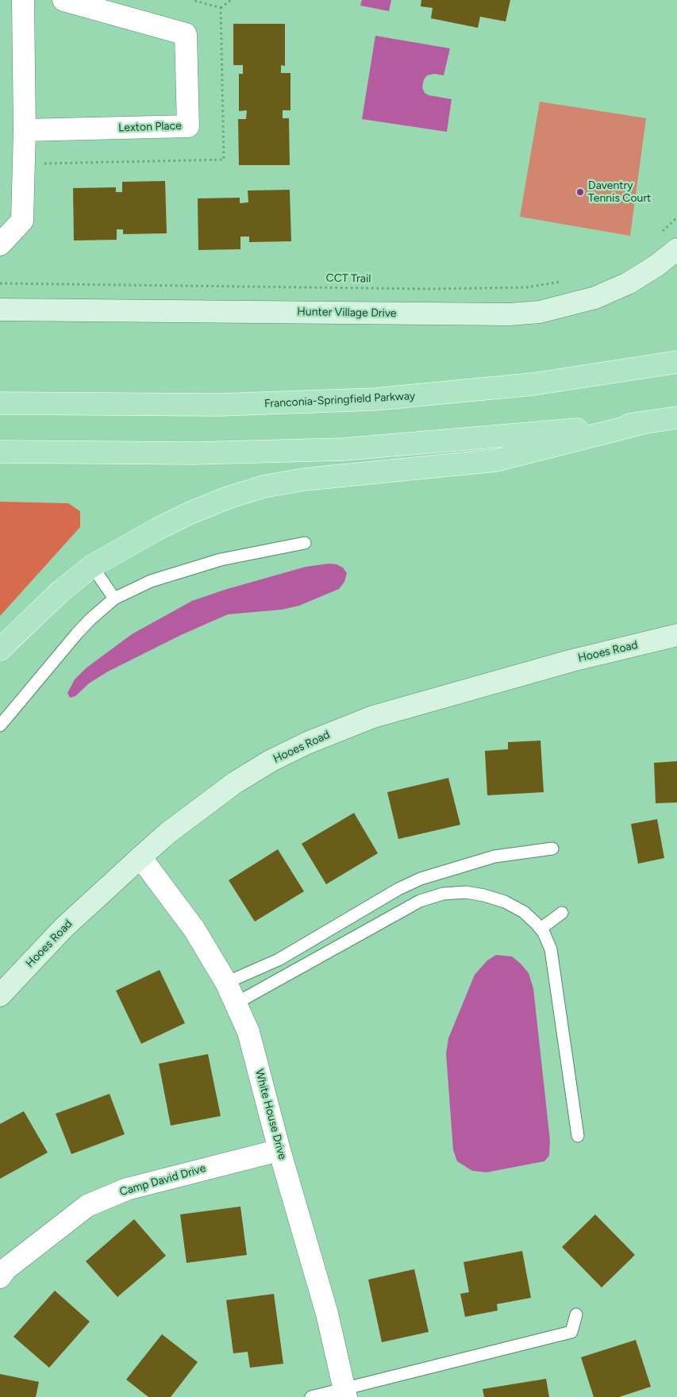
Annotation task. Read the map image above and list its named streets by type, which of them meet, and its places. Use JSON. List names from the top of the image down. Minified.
{"streets":{"main road":["Franconia-Springfield Parkway"],"street":["Lexton Place","Hunter Village Drive","Hooes Road","White House Drive","Camp David Drive"],"path":["CCT Trail"]},"crossings":[["Hooes Road","White House Drive"],["White House Drive","Camp David Drive"]],"places":["Daventry Tennis Court"]}
